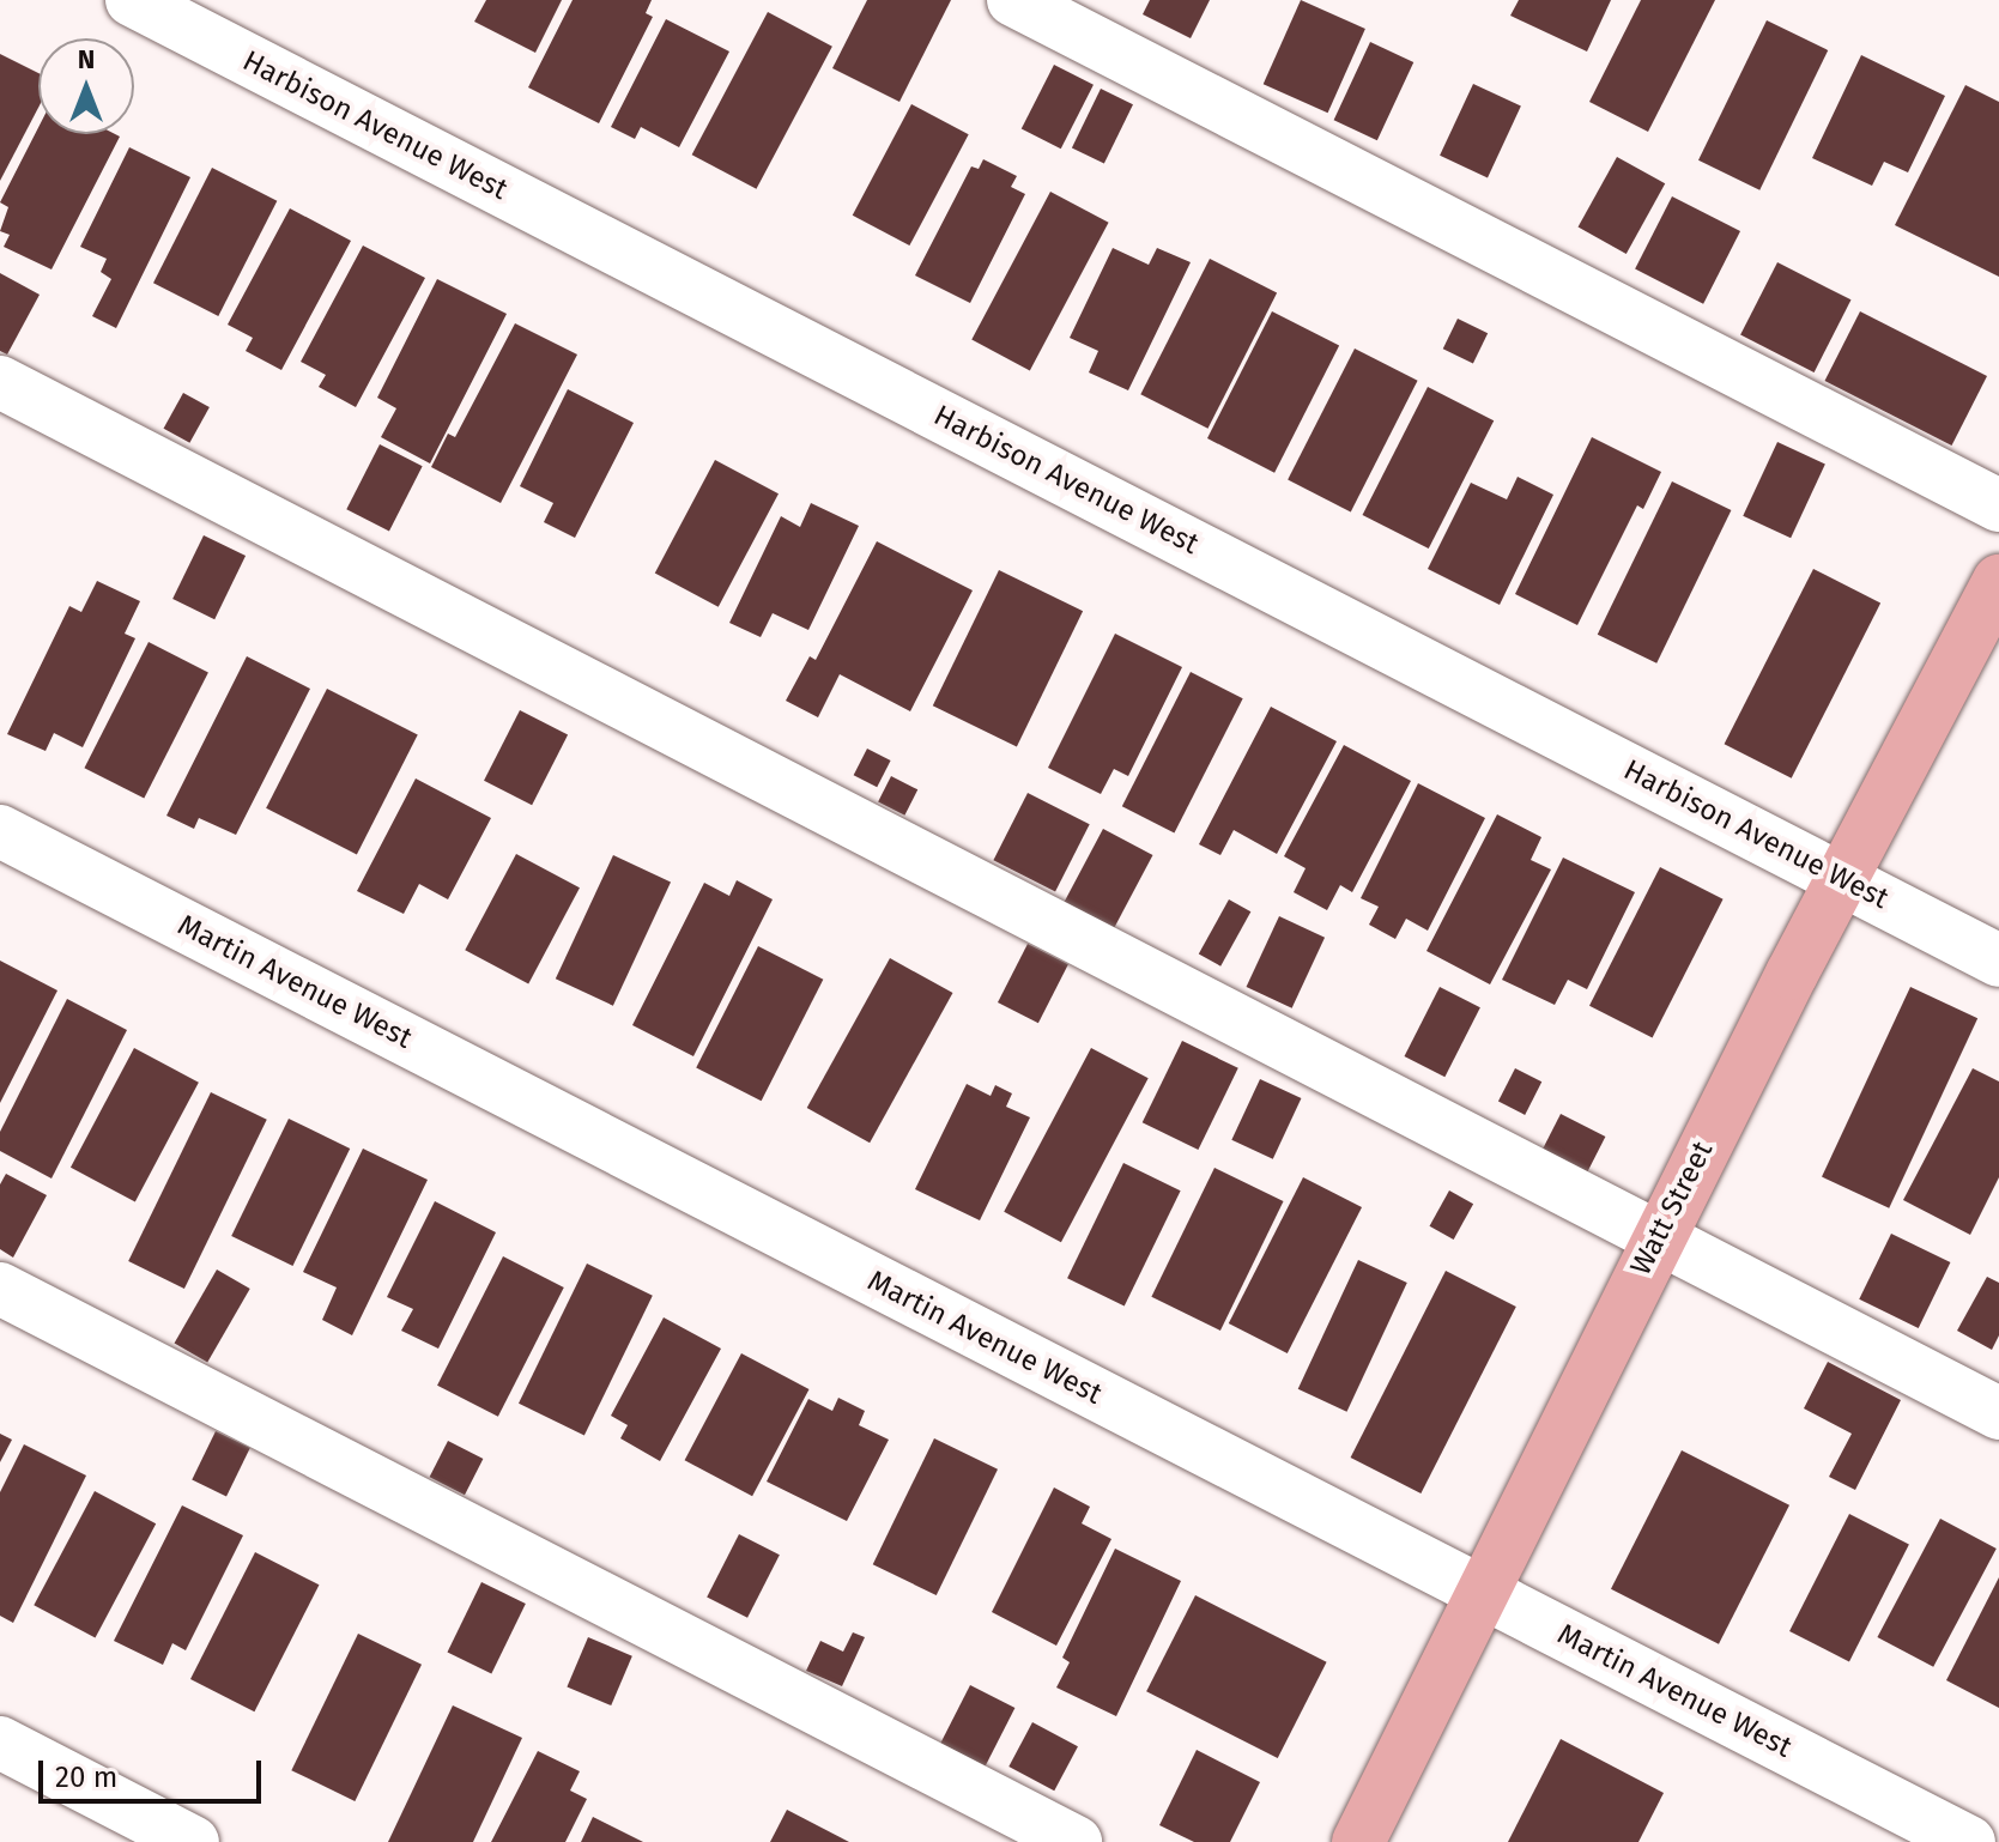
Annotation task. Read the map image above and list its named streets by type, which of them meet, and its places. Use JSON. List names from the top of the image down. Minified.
{"streets":{"main road":["Watt Street"],"street":["Harbison Avenue West","Martin Avenue West"]},"crossings":[["Harbison Avenue West","Watt Street"],["Martin Avenue West","Watt Street"]],"scale_bar":"20 m","north":"top"}
